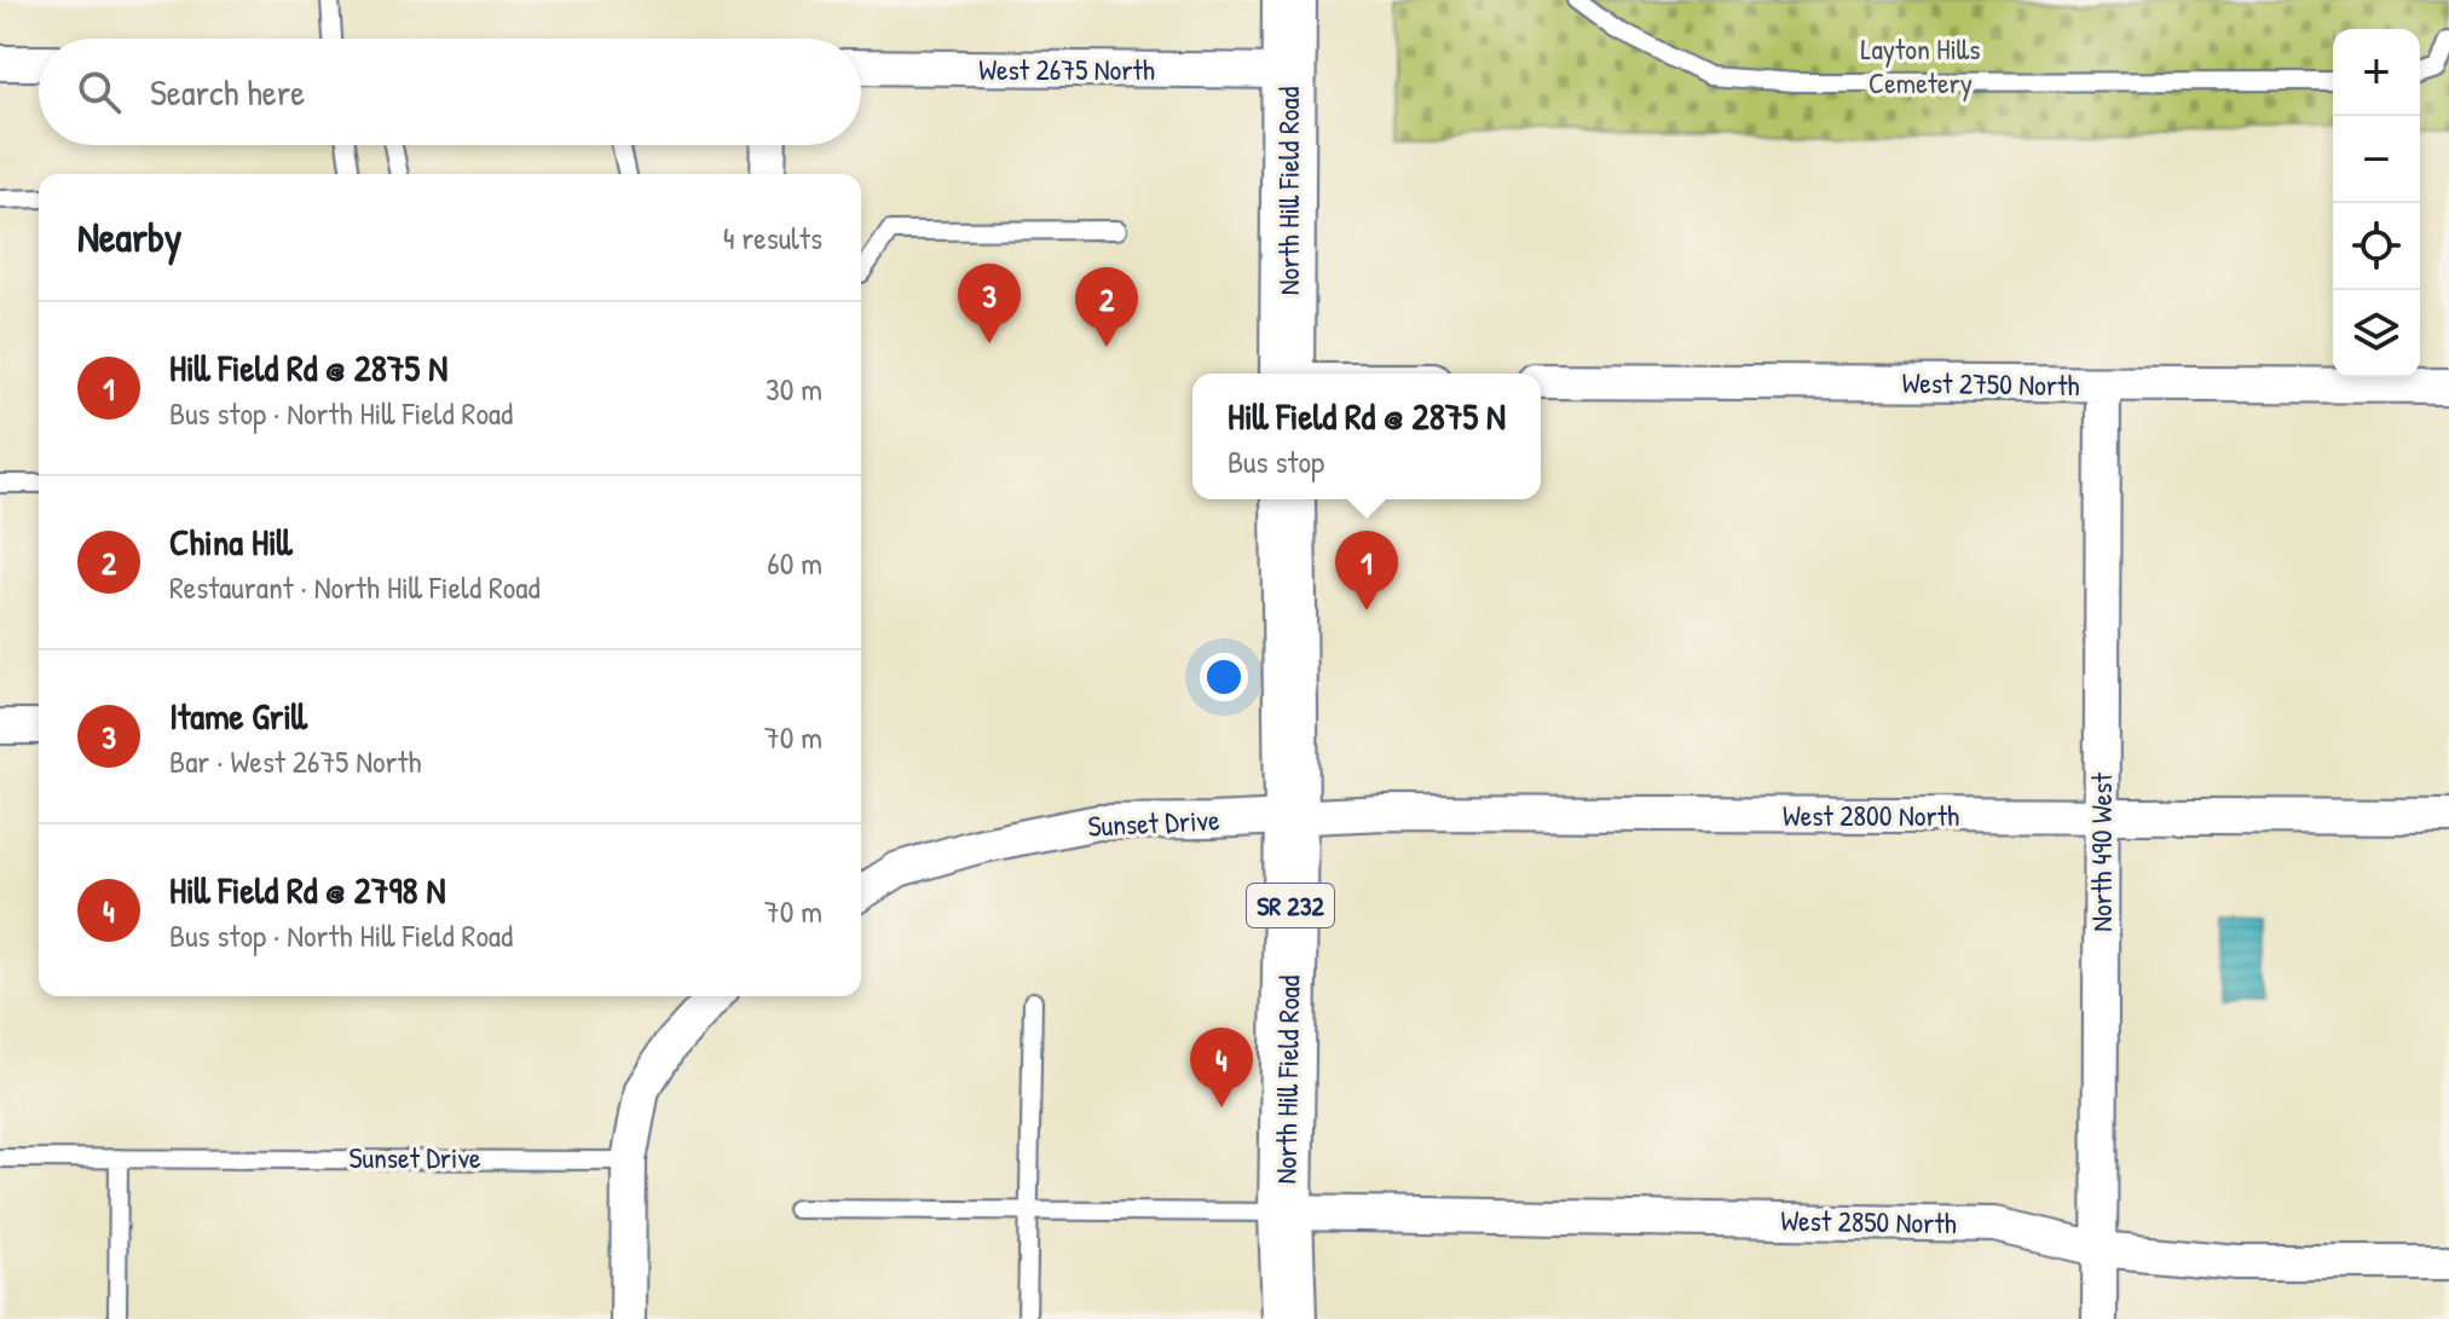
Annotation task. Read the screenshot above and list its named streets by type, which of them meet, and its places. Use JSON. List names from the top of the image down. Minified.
{"streets":{"main road":["North Hill Field Road","SR 232"],"street":["West 2675 North","West 2750 North","West 2800 North","Sunset Drive","North 490 West","West 2850 North"]},"crossings":[["West 2675 North","North Hill Field Road"],["North Hill Field Road","West 2800 North"],["North Hill Field Road","Sunset Drive"],["North Hill Field Road","West 2850 North"],["West 2750 North","North 490 West"],["West 2800 North","Sunset Drive"],["West 2800 North","North 490 West"],["North 490 West","West 2850 North"]],"parks":["Layton Hills Cemetery"],"page":{"map_buttons":["+","−"],"search":"Search here","heading":["Nearby","4 results"],"pins":["3","2","1","4"],"list":[{"mark":"1","name":"Hill Field Rd @ 2875 N","note":"Bus stop · North Hill Field Road","value":"30 m"},{"mark":"2","name":"China Hill","note":"Restaurant · North Hill Field Road","value":"60 m"},{"mark":"3","name":"Itame Grill","note":"Bar · West 2675 North","value":"70 m"},{"mark":"4","name":"Hill Field Rd @ 2798 N","note":"Bus stop · North Hill Field Road","value":"70 m"}],"popup":["Hill Field Rd @ 2875 N","Bus stop"]}}
